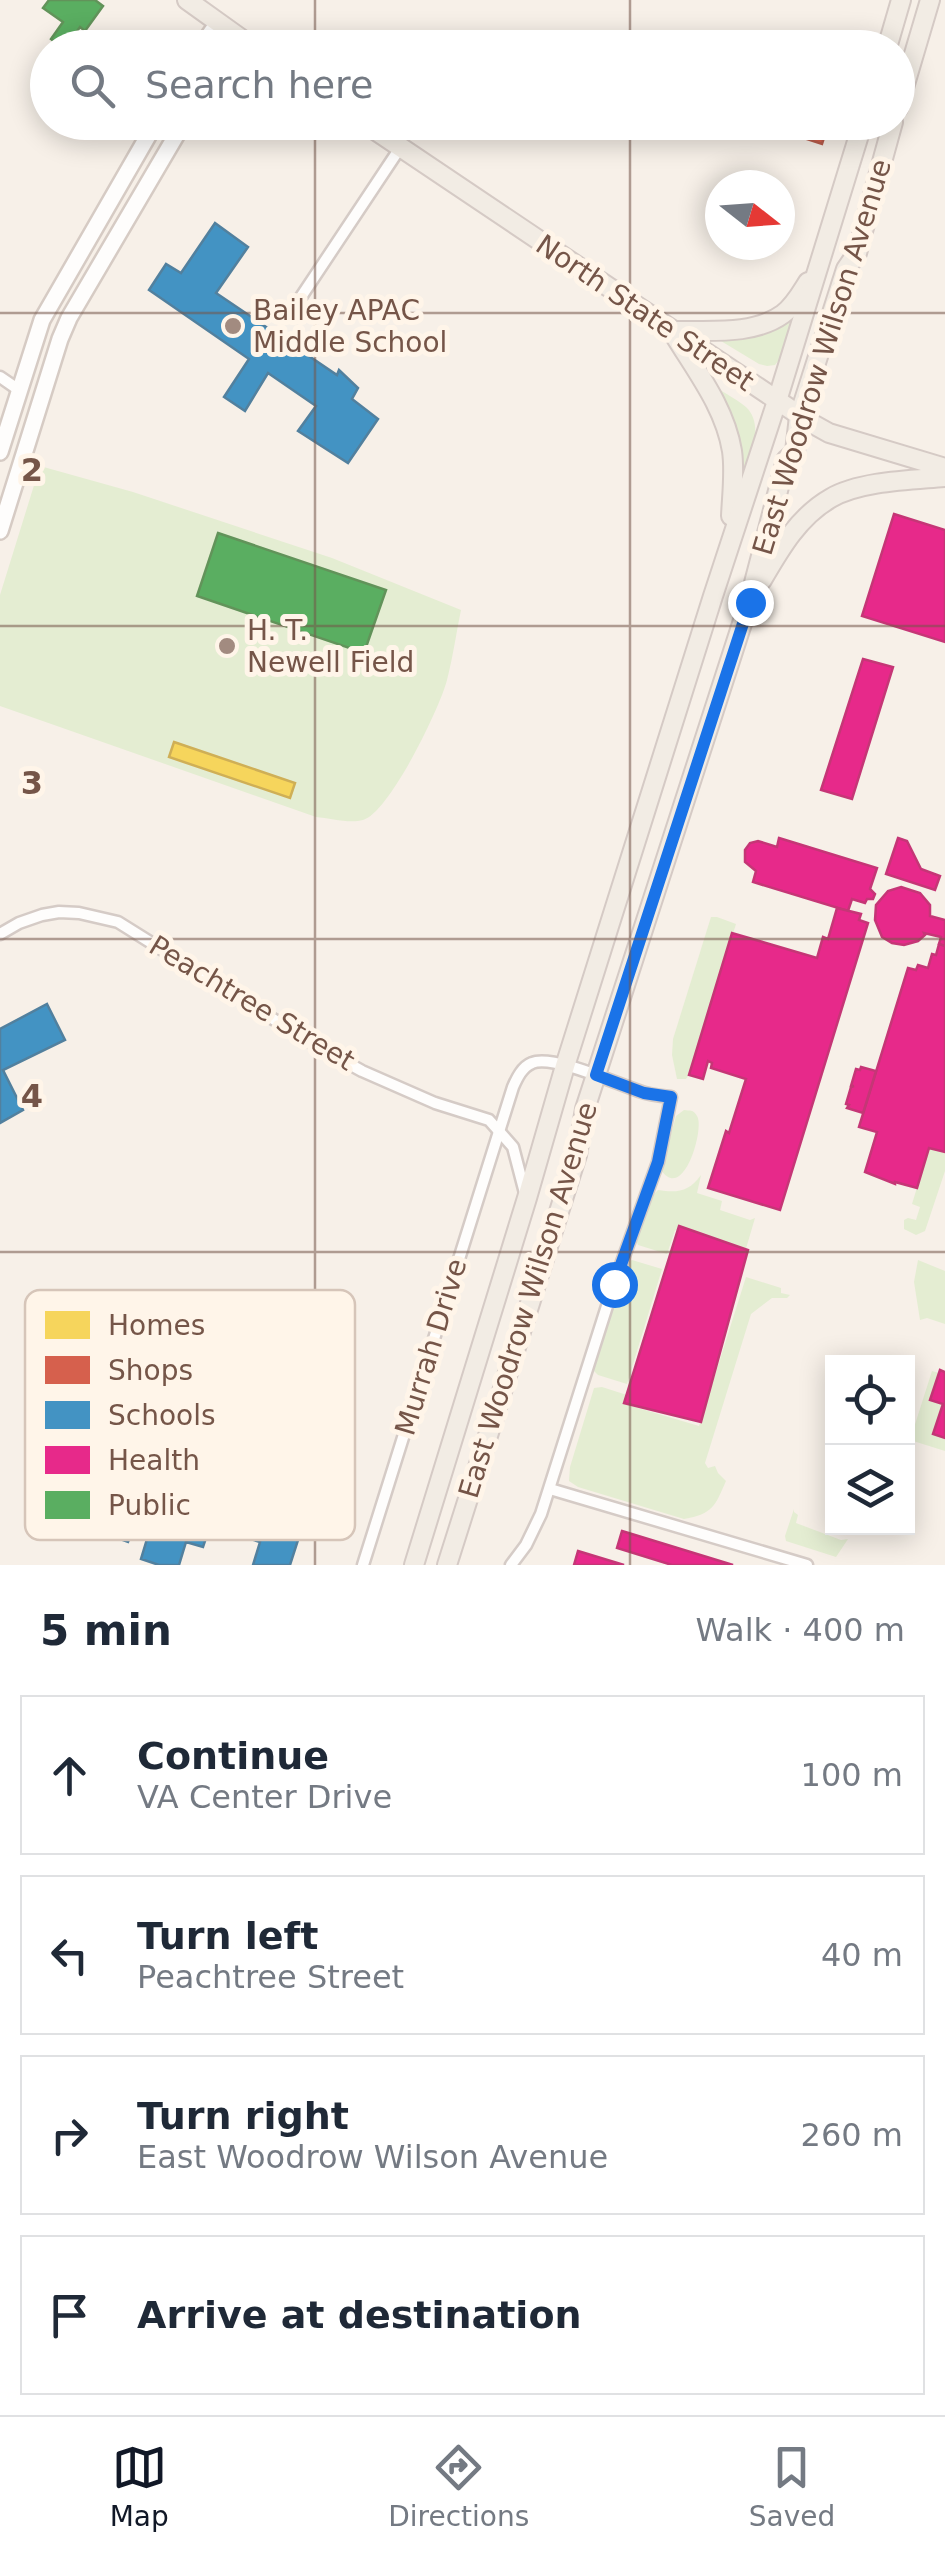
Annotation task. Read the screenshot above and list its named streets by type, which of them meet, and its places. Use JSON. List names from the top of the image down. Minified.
{"streets":{"main road":["North State Street","East Woodrow Wilson Avenue"],"street":["Peachtree Street","Murrah Drive"]},"crossings":[["North State Street","East Woodrow Wilson Avenue"],["Peachtree Street","Murrah Drive"]],"places":["Bailey APAC Middle School","H. T. Newell Field"],"legend":["Homes","Shops","Schools","Health","Public"],"north":"right","page":{"search":"Search here","heading":["5 min","Walk · 400 m"],"list":[["Continue","VA Center Drive","100 m"],["Turn left","Peachtree Street","40 m"],["Turn right","East Woodrow Wilson Avenue","260 m"],"Arrive at destination"],"nav":["Map","Directions","Saved"]},"grid":{"rows":["2","3","4"]}}
